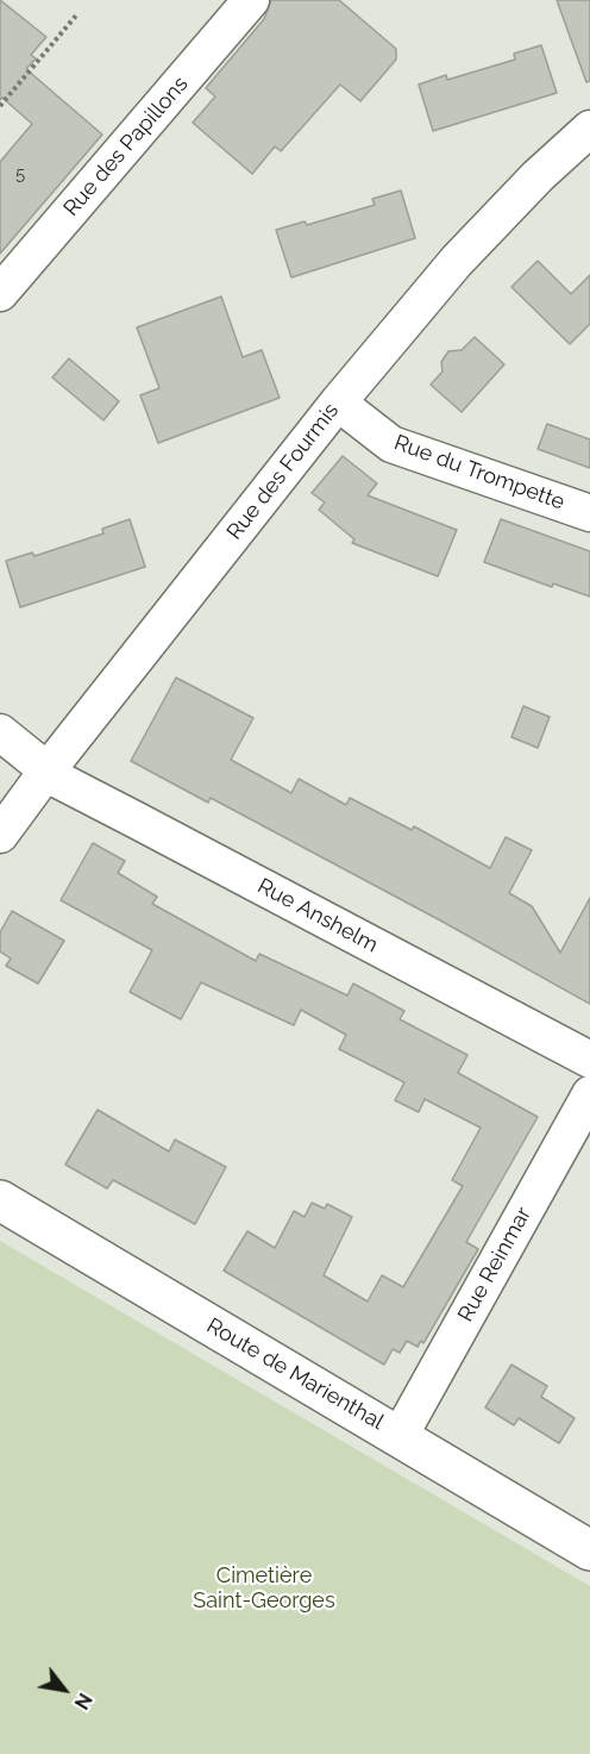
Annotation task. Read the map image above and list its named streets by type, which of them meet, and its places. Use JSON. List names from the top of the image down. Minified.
{"streets":{"street":["Rue des Papillons","Rue des Fourmis","Rue du Trompette","Rue Anshelm","Rue Reinmar","Route de Marienthal"]},"crossings":[["Rue des Fourmis","Rue du Trompette"],["Rue des Fourmis","Rue Anshelm"],["Rue Reinmar","Route de Marienthal"]],"parks":["Cimetière Saint-Georges"],"house_numbers":["5"],"north":"bottom right"}
